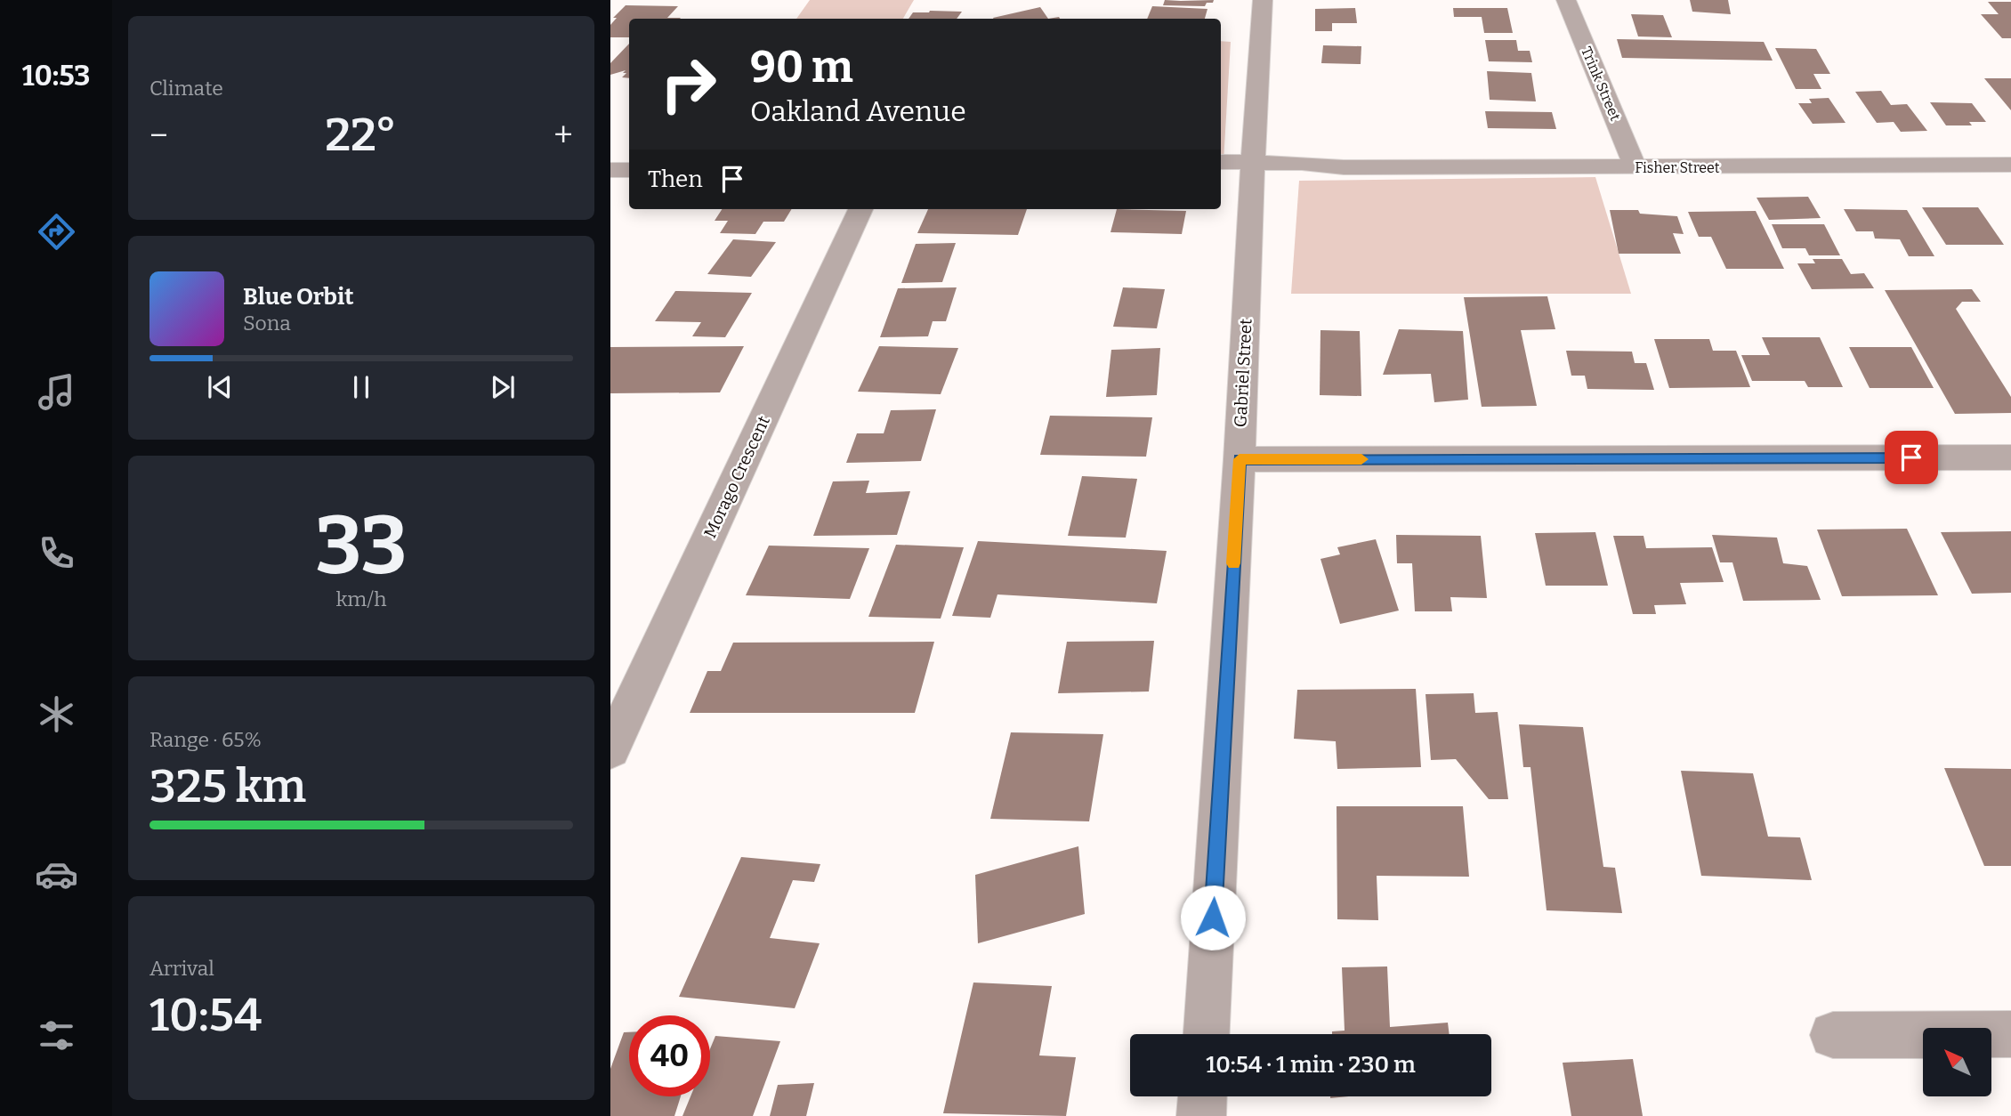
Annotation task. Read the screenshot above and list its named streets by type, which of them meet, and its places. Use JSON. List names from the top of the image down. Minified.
{"streets":{"street":["Trink Street","Fisher Street","Gabriel Street","Morago Crescent"]},"crossings":[["Trink Street","Fisher Street"],["Fisher Street","Gabriel Street"]],"north":"top left","page":{"tabs":"10:53","tile":["Climate",["33","km/h"],["Range · 65%","325 km"],["Arrival","10:54"]],"turn":["90 m","Oakland Avenue"],"heat":["−","22°","+"],"then":"Then","song":["Blue Orbit","Sona"],"limit":"40","trip":"10:54 · 1 min · 230 m"}}
